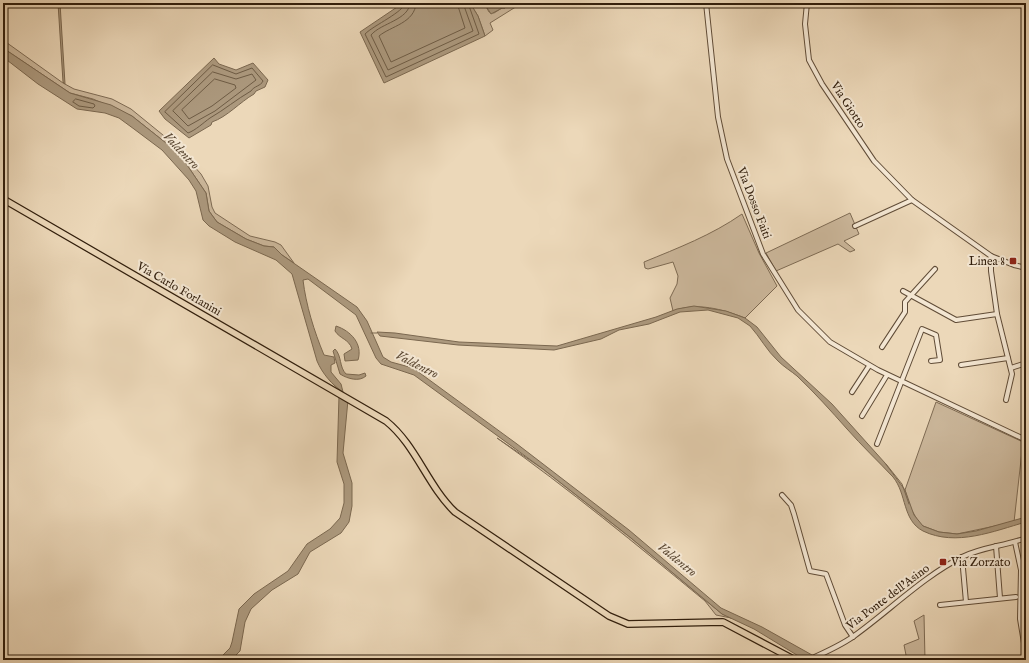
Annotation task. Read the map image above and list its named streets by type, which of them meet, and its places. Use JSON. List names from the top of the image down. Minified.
{"streets":{"main road":["Via Carlo Forlanini"],"street":["Via Giotto","Via Dosso Faiti","Via Ponte dell'Asino"]},"water":["Valdentro"],"places":{"transit":["Linea 8","Via Zorzato"]}}
